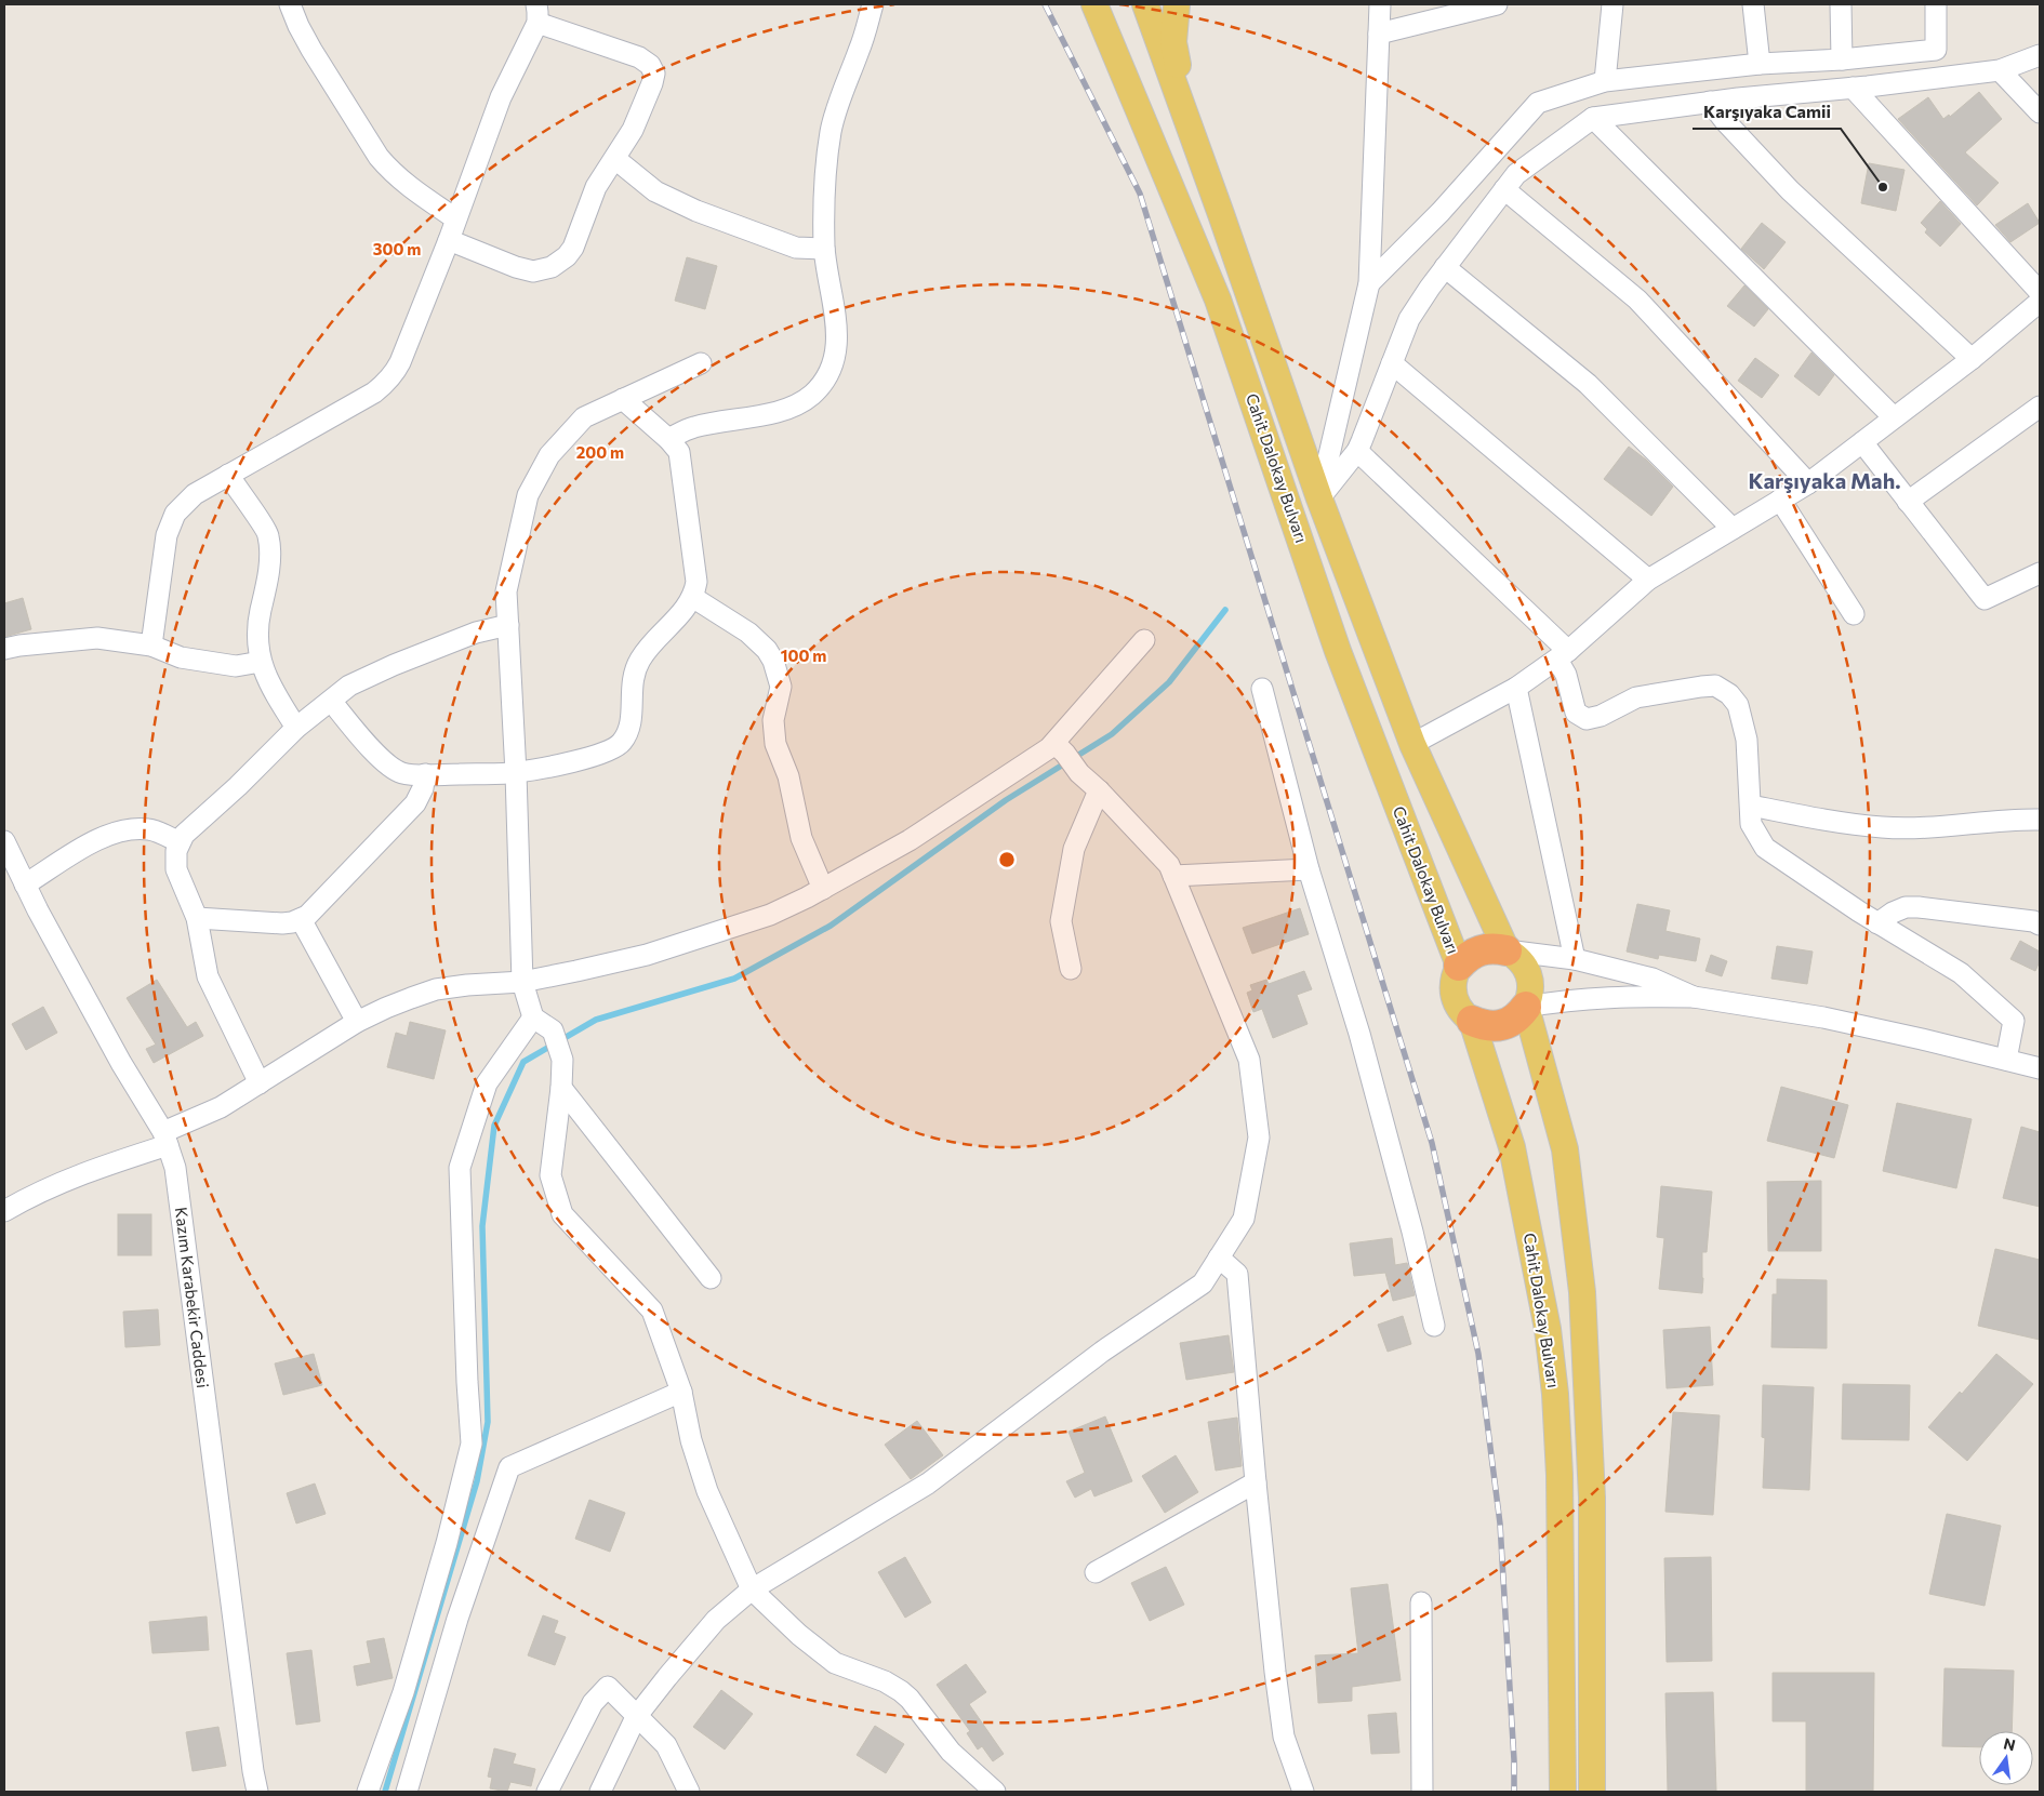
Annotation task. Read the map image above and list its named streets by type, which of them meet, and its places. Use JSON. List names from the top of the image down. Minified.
{"streets":{"main road":["Cahit Dalokay Bulvarı"],"street":["Kazım Karabekir Caddesi"]},"districts":["Karşıyaka Mah."],"places":["Karşıyaka Camii"],"north":"top","rings":["300 m","200 m","100 m"]}
